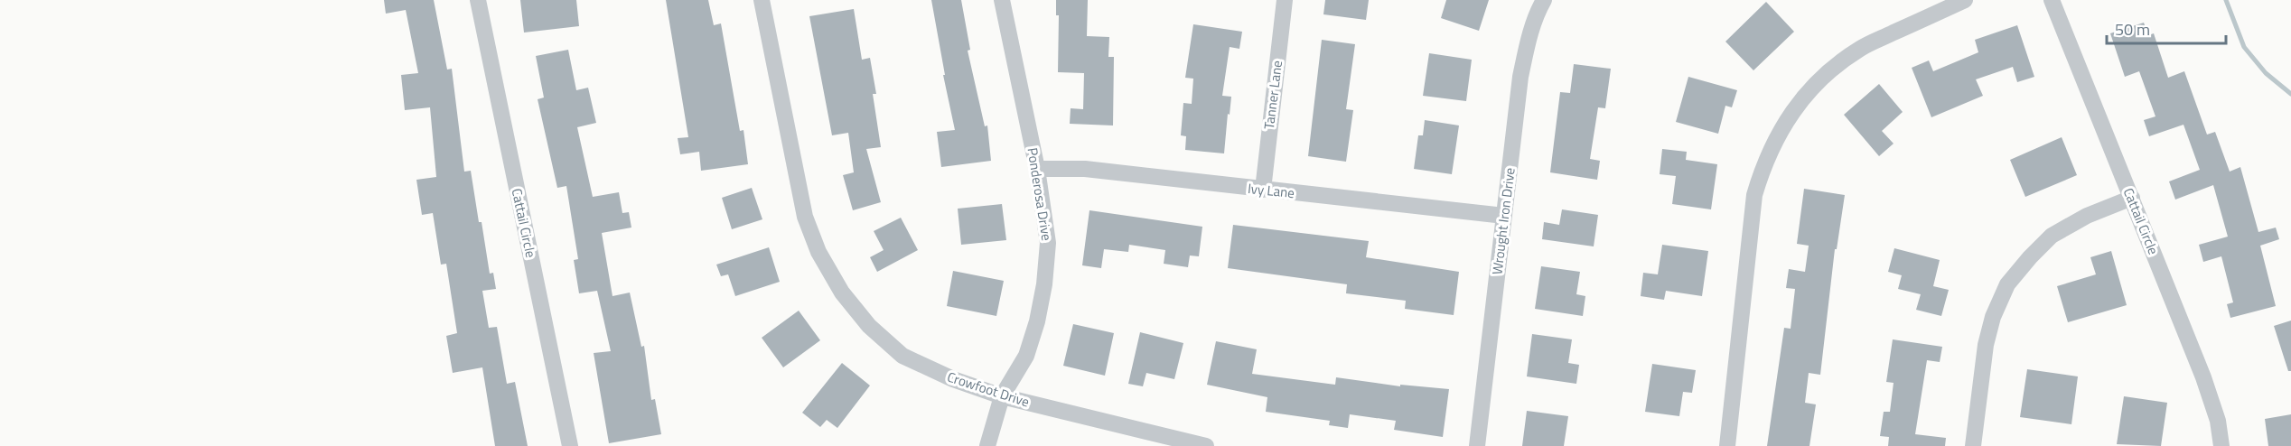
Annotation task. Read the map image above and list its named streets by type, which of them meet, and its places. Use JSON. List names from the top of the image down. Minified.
{"streets":{"street":["Tanner Lane","Ivy Lane","Ponderosa Drive","Wrought Iron Drive","Cattail Circle","Crowfoot Drive"]},"crossings":[["Tanner Lane","Ivy Lane"],["Ivy Lane","Ponderosa Drive"],["Ivy Lane","Wrought Iron Drive"],["Ponderosa Drive","Crowfoot Drive"]],"scale_bar":"50 m"}
